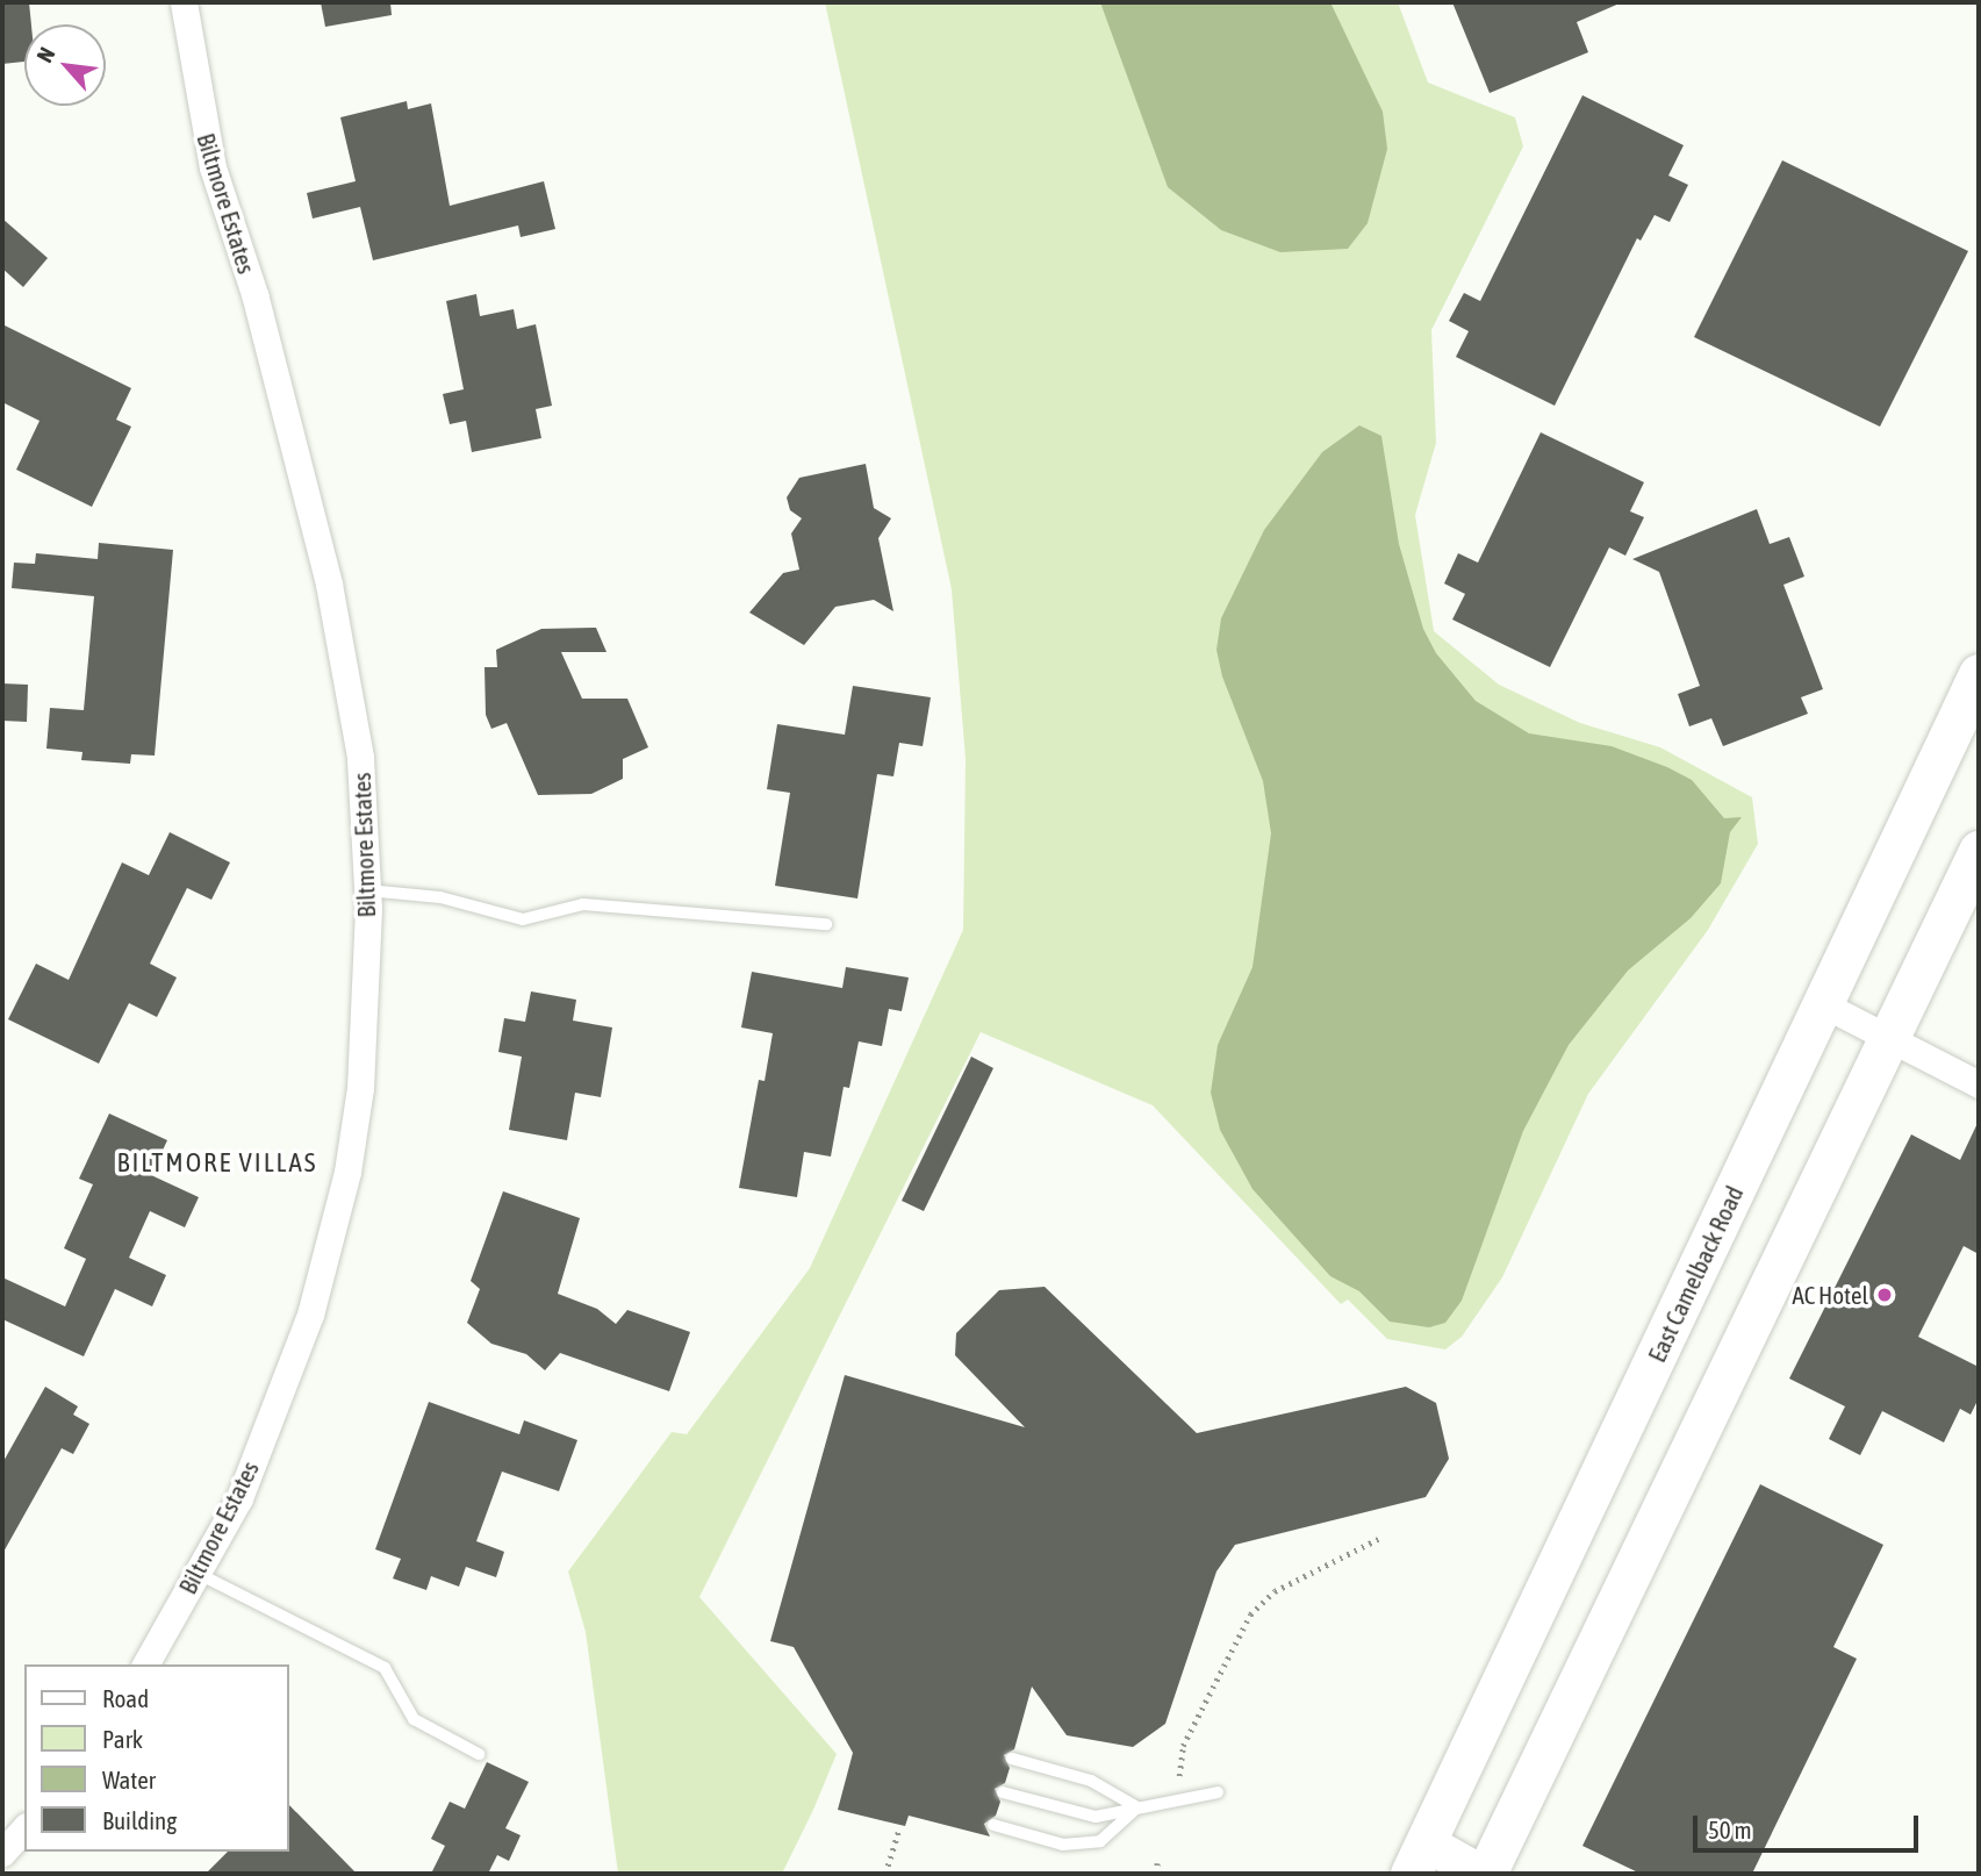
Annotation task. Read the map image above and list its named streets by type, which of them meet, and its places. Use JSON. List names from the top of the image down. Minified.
{"streets":{"main road":["East Camelback Road"],"street":["Biltmore Estates"]},"districts":["BILTMORE VILLAS"],"places":["AC Hotel"],"legend":["Road","Park","Water","Building"],"scale_bar":"50 m","north":"top left"}
